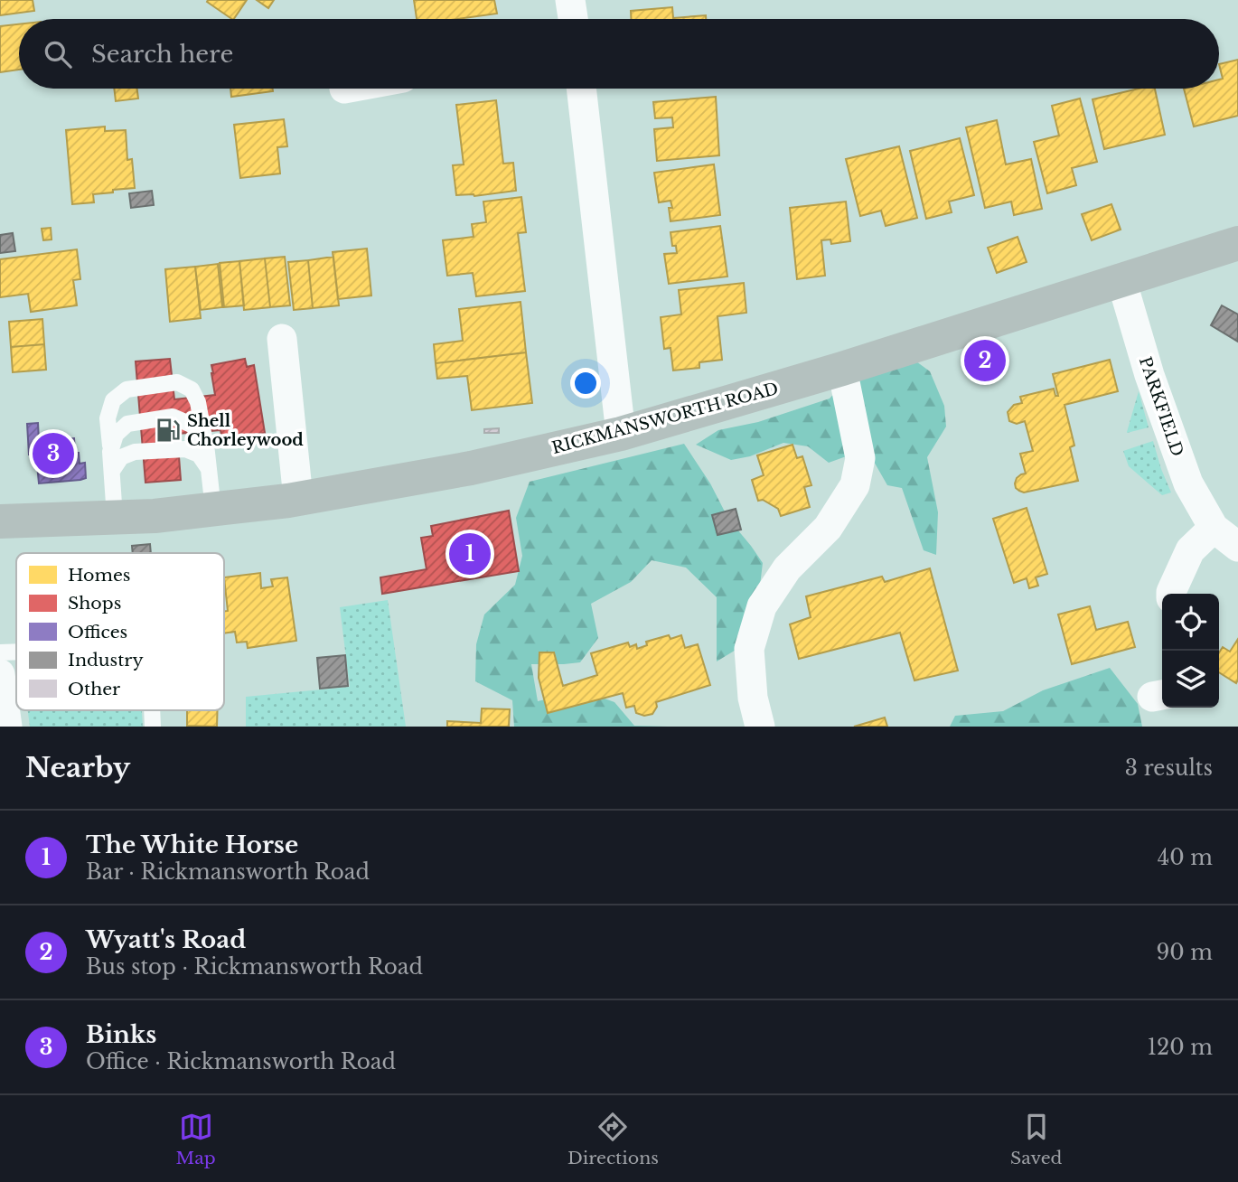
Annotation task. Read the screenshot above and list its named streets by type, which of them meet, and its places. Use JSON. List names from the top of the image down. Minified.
{"streets":{"main road":["RICKMANSWORTH ROAD"],"street":["PARKFIELD"]},"crossings":[["PARKFIELD","RICKMANSWORTH ROAD"]],"places":{"fuel station":["Shell Chorleywood"]},"legend":["Homes","Shops","Offices","Industry","Other"],"page":{"search":"Search here","pins":["2","3","1"],"heading":["Nearby","3 results"],"list":[{"mark":"1","name":"The White Horse","note":"Bar · Rickmansworth Road","value":"40 m"},{"mark":"2","name":"Wyatt's Road","note":"Bus stop · Rickmansworth Road","value":"90 m"},{"mark":"3","name":"Binks","note":"Office · Rickmansworth Road","value":"120 m"}],"nav":["Map","Directions","Saved"]}}
